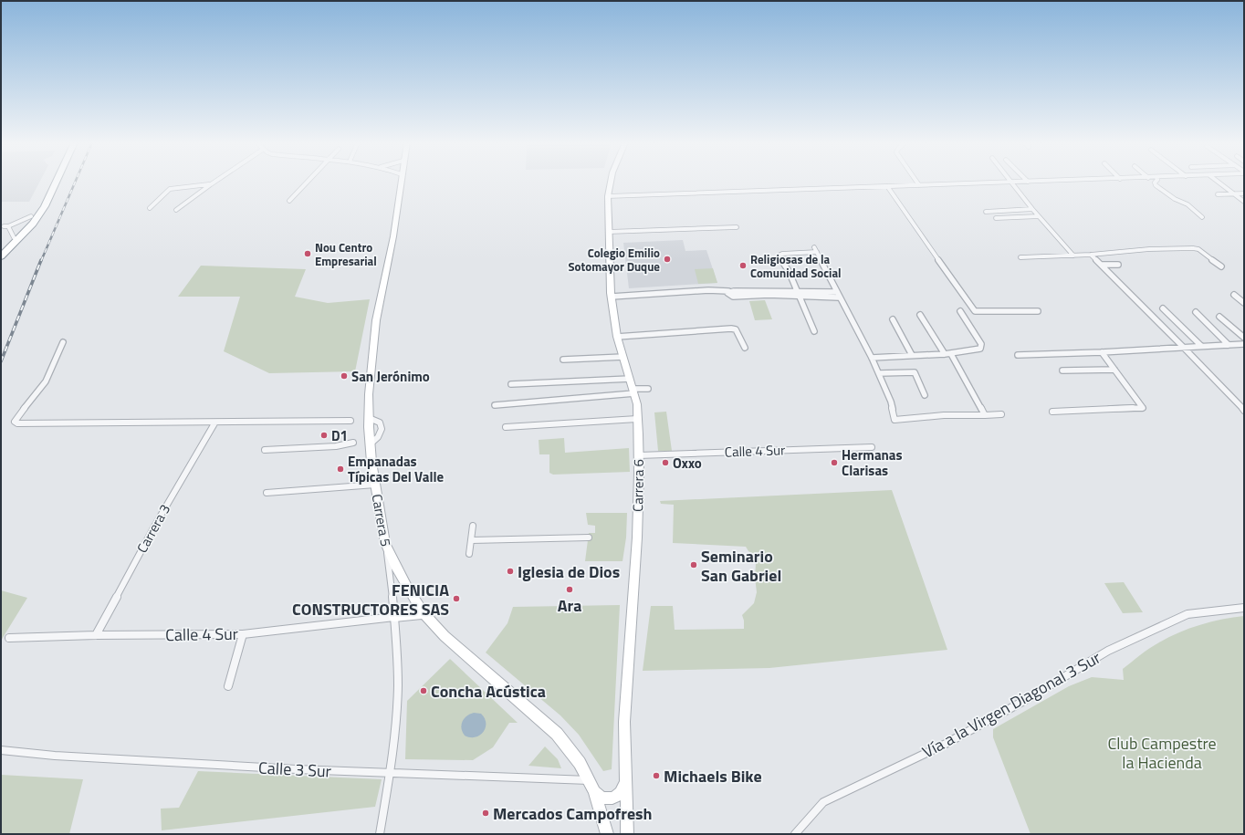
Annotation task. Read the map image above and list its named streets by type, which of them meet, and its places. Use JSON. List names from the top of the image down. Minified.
{"streets":{"main road":["Carrera 6","Carrera 5"],"street":["Calle 4 Sur","Carrera 3","Vía a la Virgen Diagonal 3 Sur","Calle 3 Sur"]},"crossings":[["Calle 4 Sur","Carrera 6"],["Calle 4 Sur","Carrera 5"],["Calle 4 Sur","Carrera 3"],["Carrera 5","Calle 3 Sur"]],"parks":["Club Campestre la Hacienda"],"places":["Nou Centro Empresarial","Colegio Emilio Sotomayor Duque","Religiosas de la Comunidad Social","San Jerónimo","D1","Oxxo","Hermanas Clarisas","Empanadas Típicas Del Valle","Seminario San Gabriel","Iglesia de Dios","Ara","FENICIA CONSTRUCTORES SAS","Concha Acústica","Michaels Bike","Mercados Campofresh"]}
